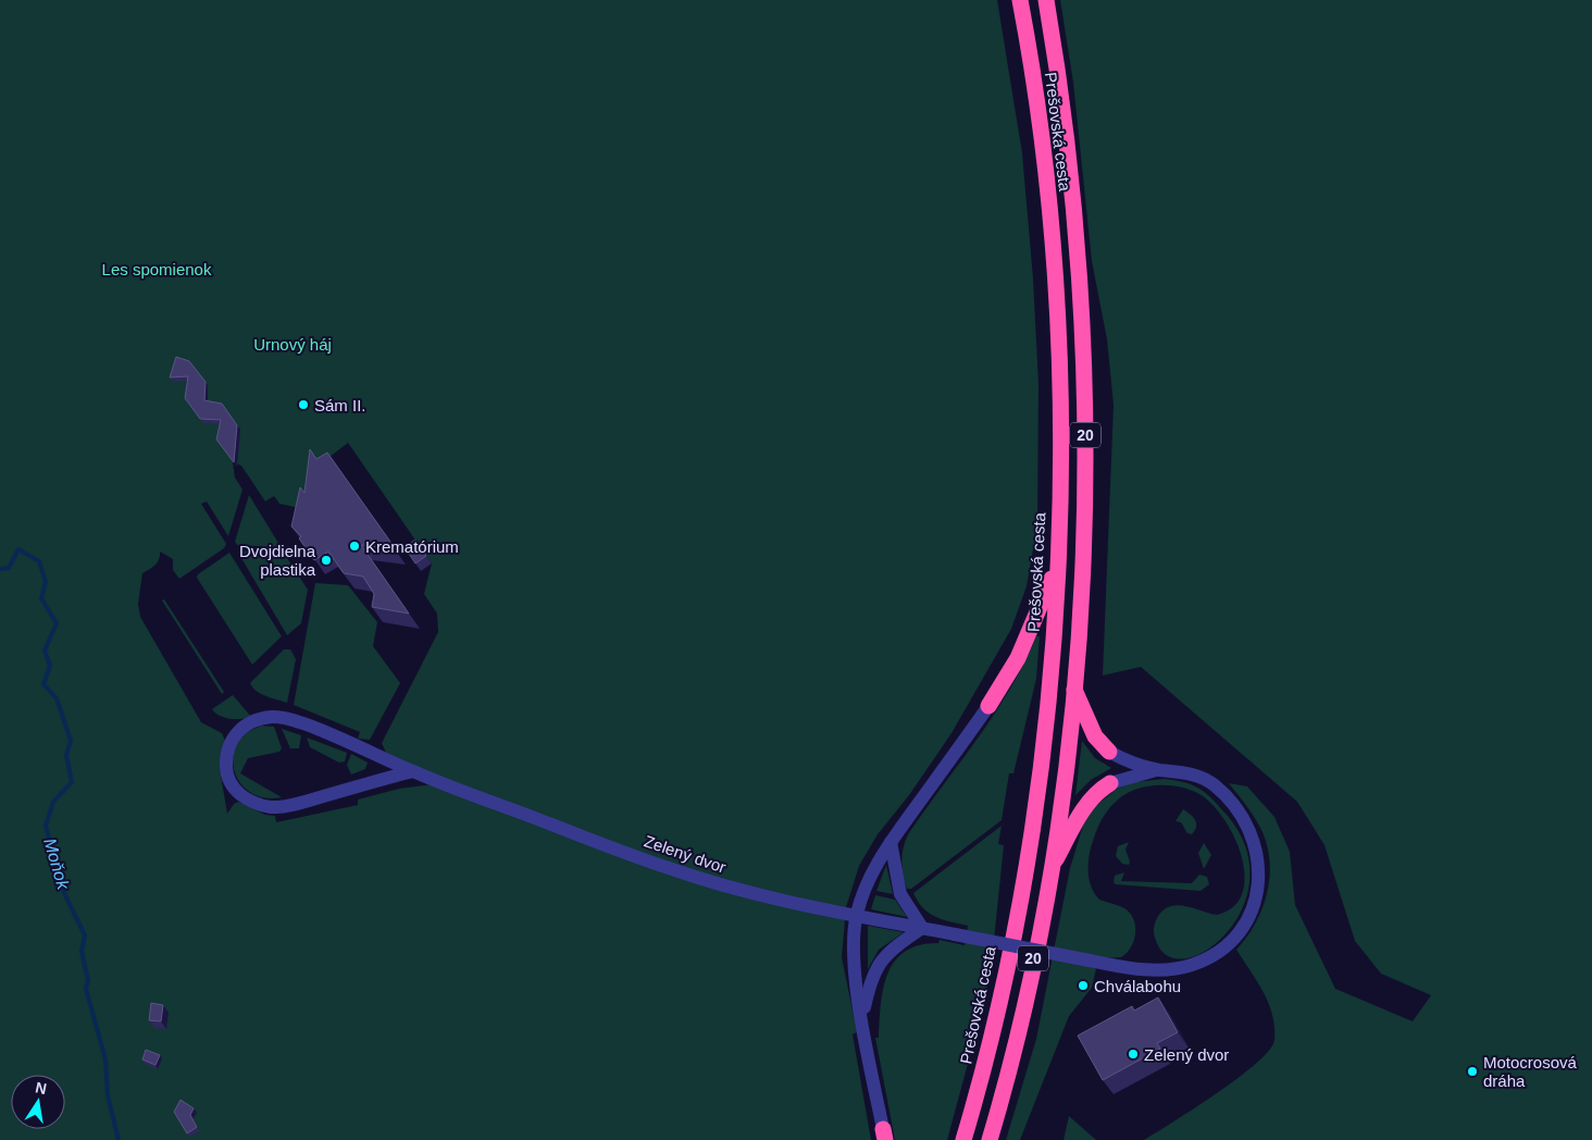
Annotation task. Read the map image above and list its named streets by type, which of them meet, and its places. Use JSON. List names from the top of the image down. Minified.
{"streets":{"highway":["Prešovská cesta","20"],"street":["Zelený dvor"]},"water":["Moňok"],"parks":["Les spomienok","Urnový háj"],"places":["Sám II.","Krematórium","Dvojdielna plastika","Chválabohu","Zelený dvor","Motocrosová dráha"],"north":"top"}
